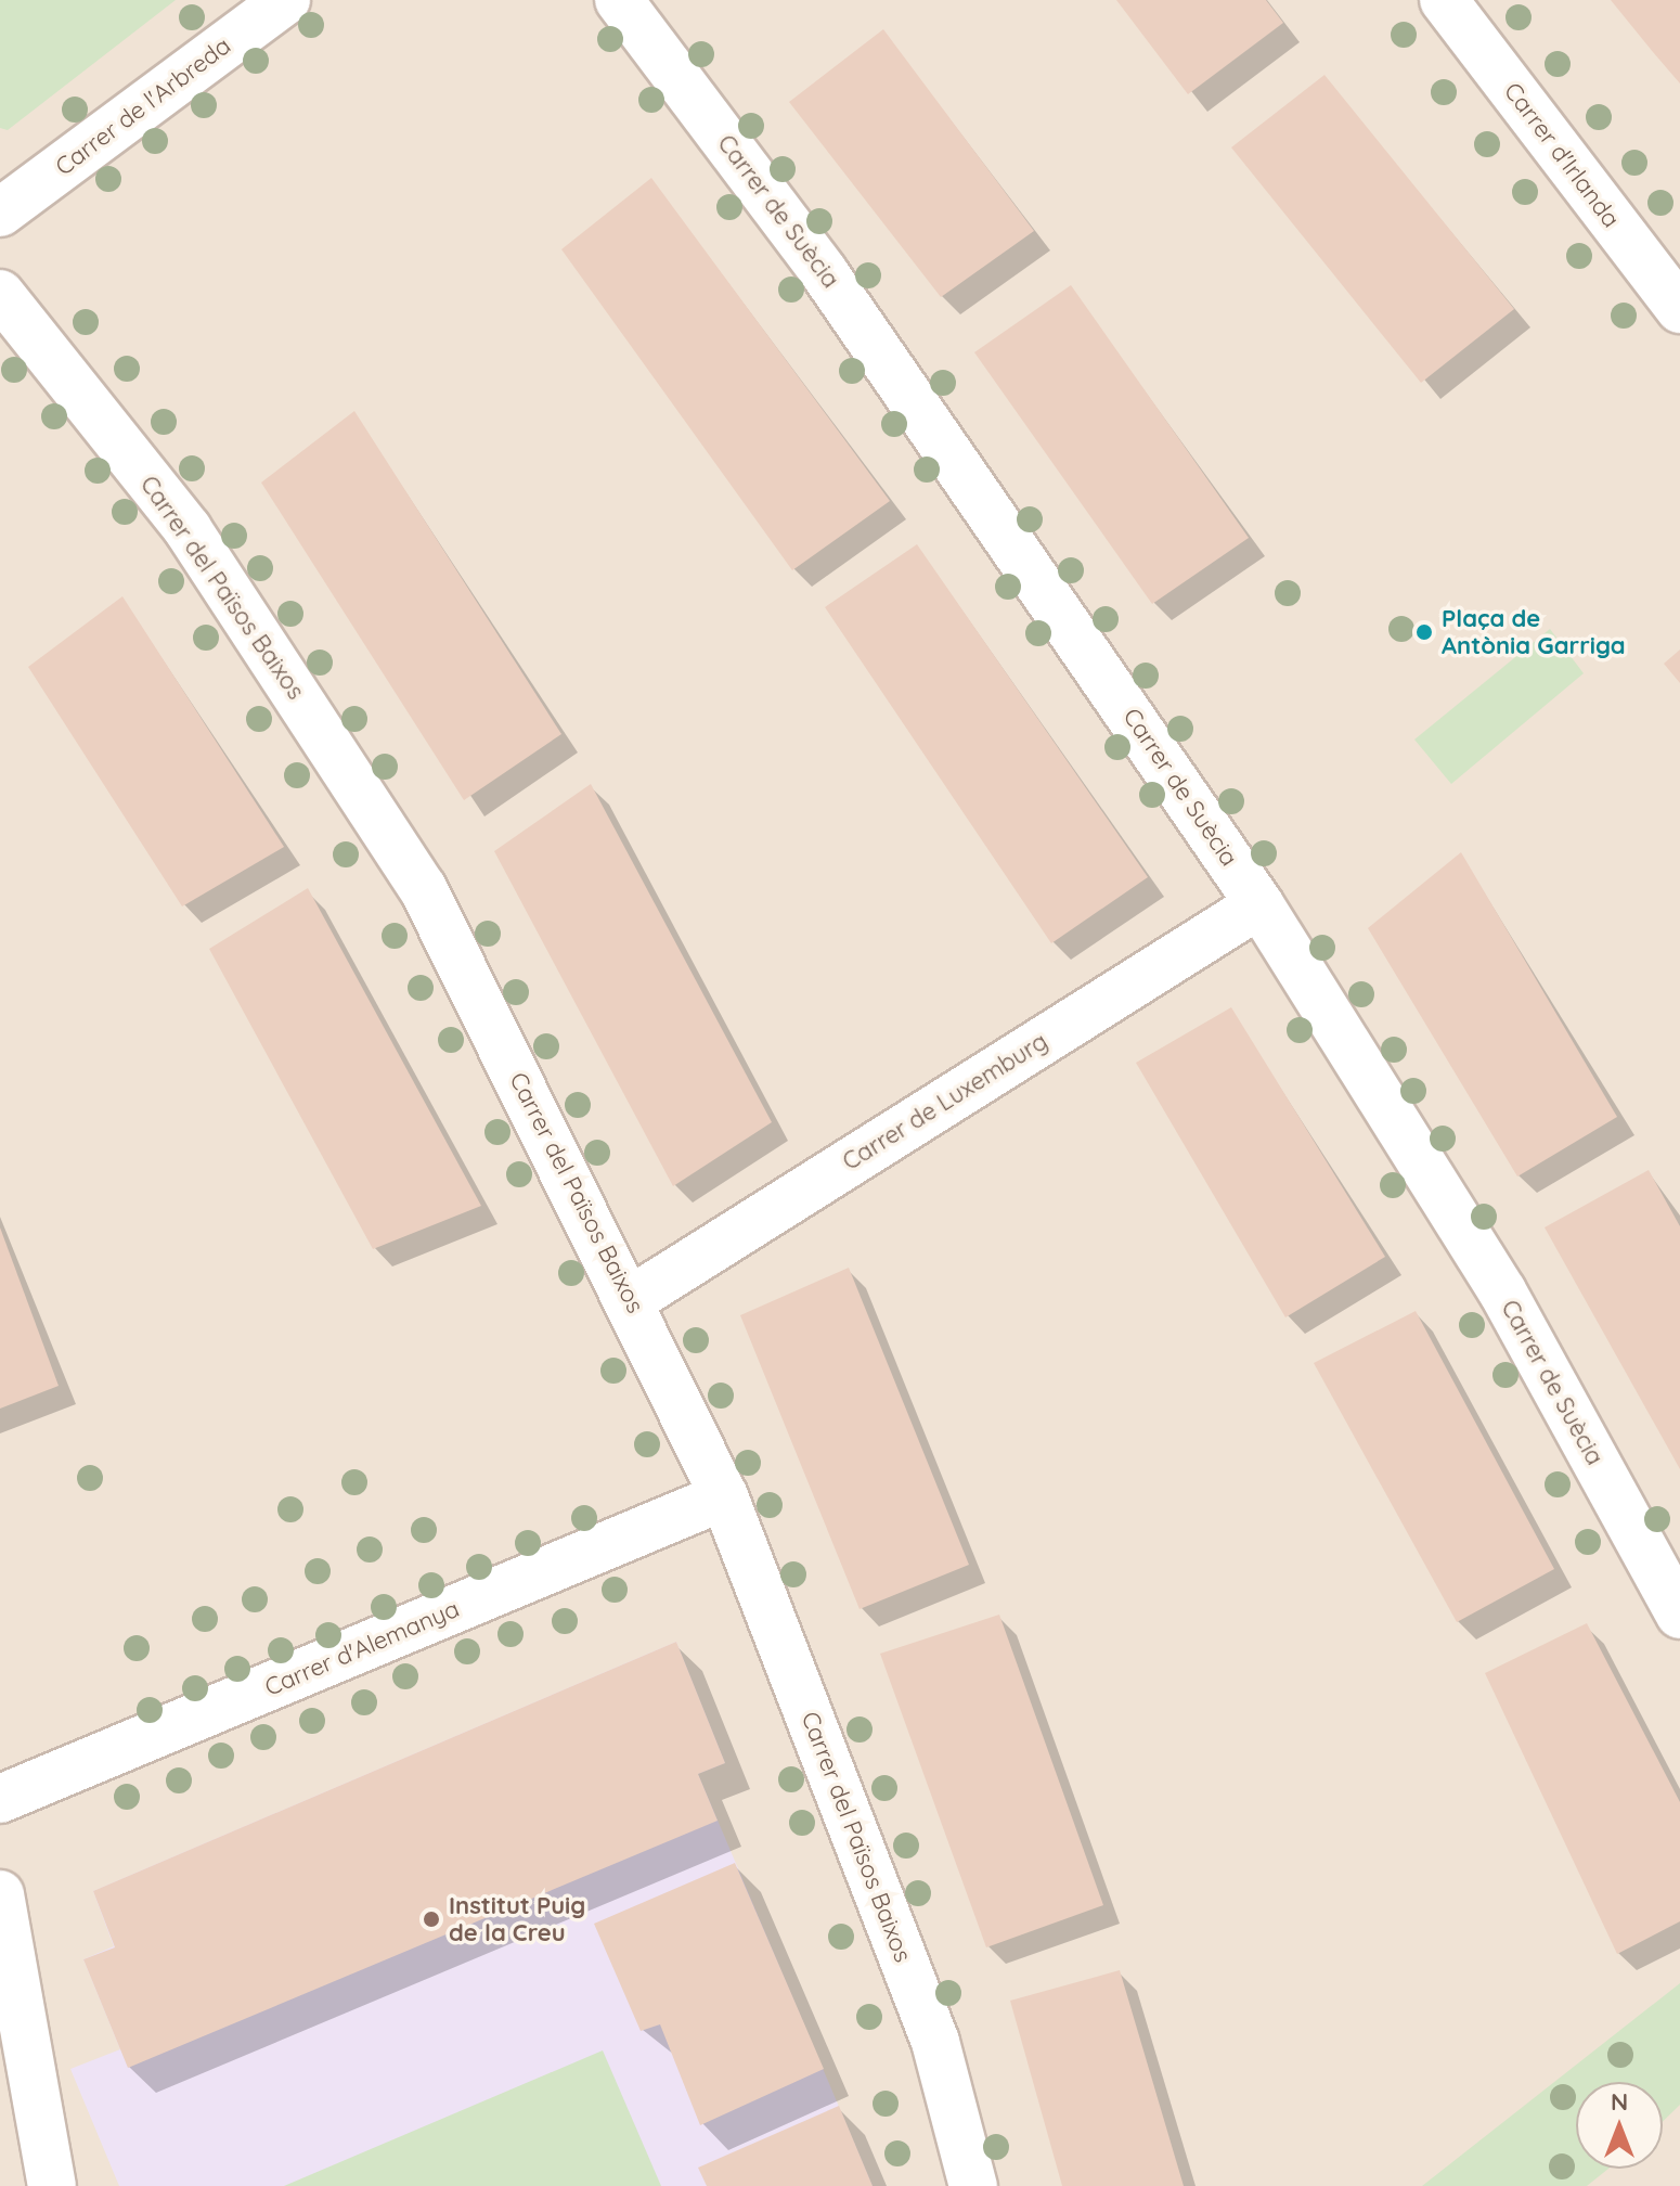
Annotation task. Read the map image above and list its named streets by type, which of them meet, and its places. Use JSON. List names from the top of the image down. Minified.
{"streets":{"street":["Carrer de l'Arbreda","Carrer d'Irlanda","Carrer de Suècia","Carrer del Països Baixos","Carrer de Luxemburg","Carrer d'Alemanya"]},"crossings":[["Carrer de Suècia","Carrer de Luxemburg"],["Carrer del Països Baixos","Carrer de Luxemburg"],["Carrer del Països Baixos","Carrer d'Alemanya"]],"places":["Plaça de Antònia Garriga","Institut Puig de la Creu"],"north":"top"}
